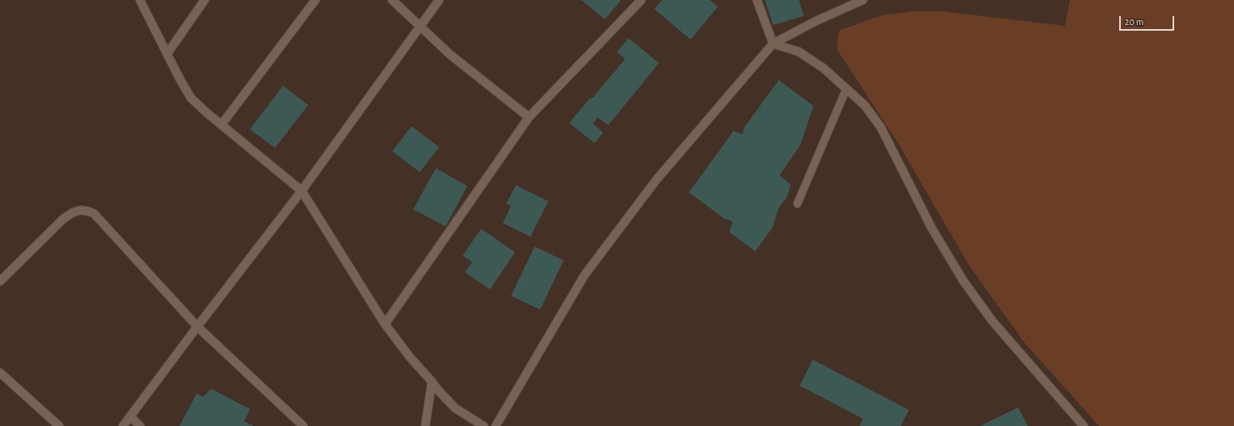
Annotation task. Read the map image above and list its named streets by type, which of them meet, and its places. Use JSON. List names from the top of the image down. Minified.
{"scale_bar":"20 m"}
